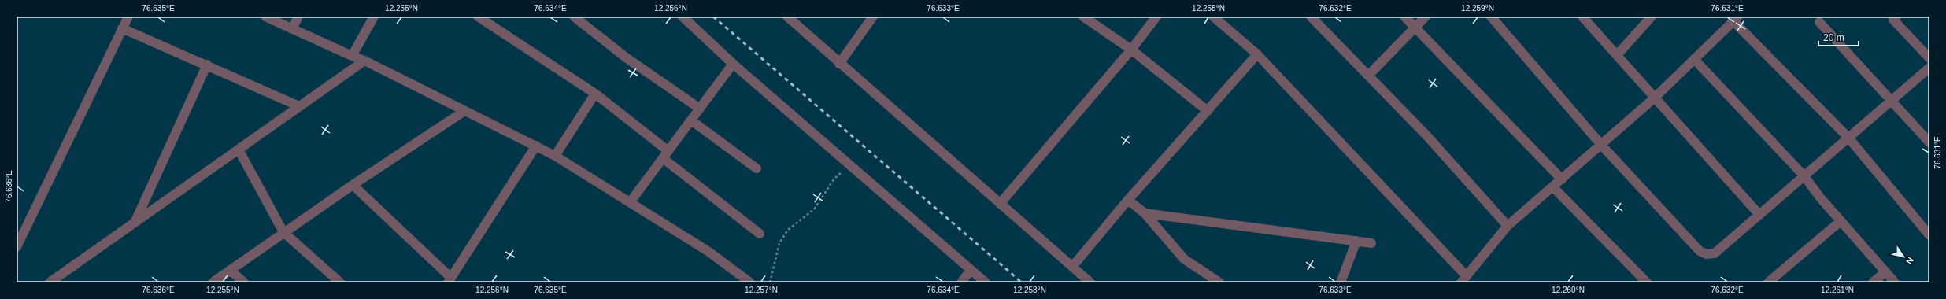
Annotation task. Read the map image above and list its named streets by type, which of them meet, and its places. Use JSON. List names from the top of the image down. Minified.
{"scale_bar":"20 m","north":"bottom right","coordinates":["76.635°E","12.255°N","76.634°E","12.256°N","76.633°E","12.258°N","76.632°E","12.259°N","76.631°E","76.636°E","12.257°N","12.260°N","12.261°N"]}
